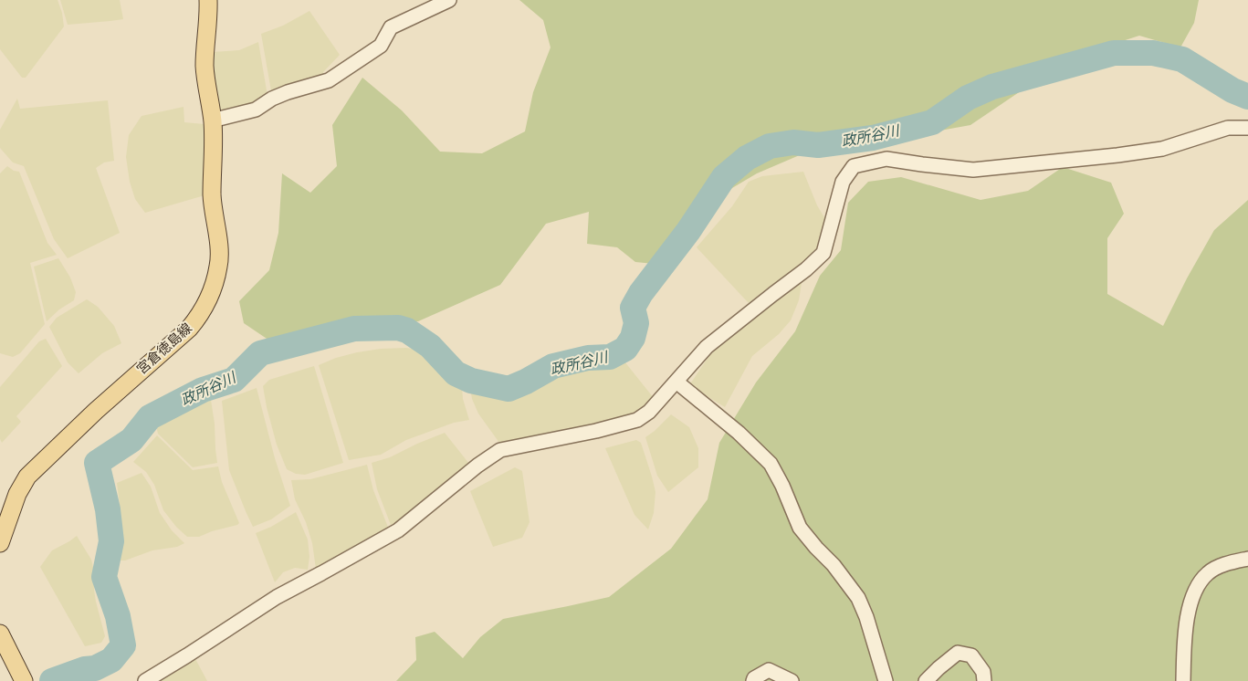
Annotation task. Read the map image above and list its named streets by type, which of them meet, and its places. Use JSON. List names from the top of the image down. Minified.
{"streets":{"main road":["宮倉徳島線"]},"water":["政所谷川"]}
